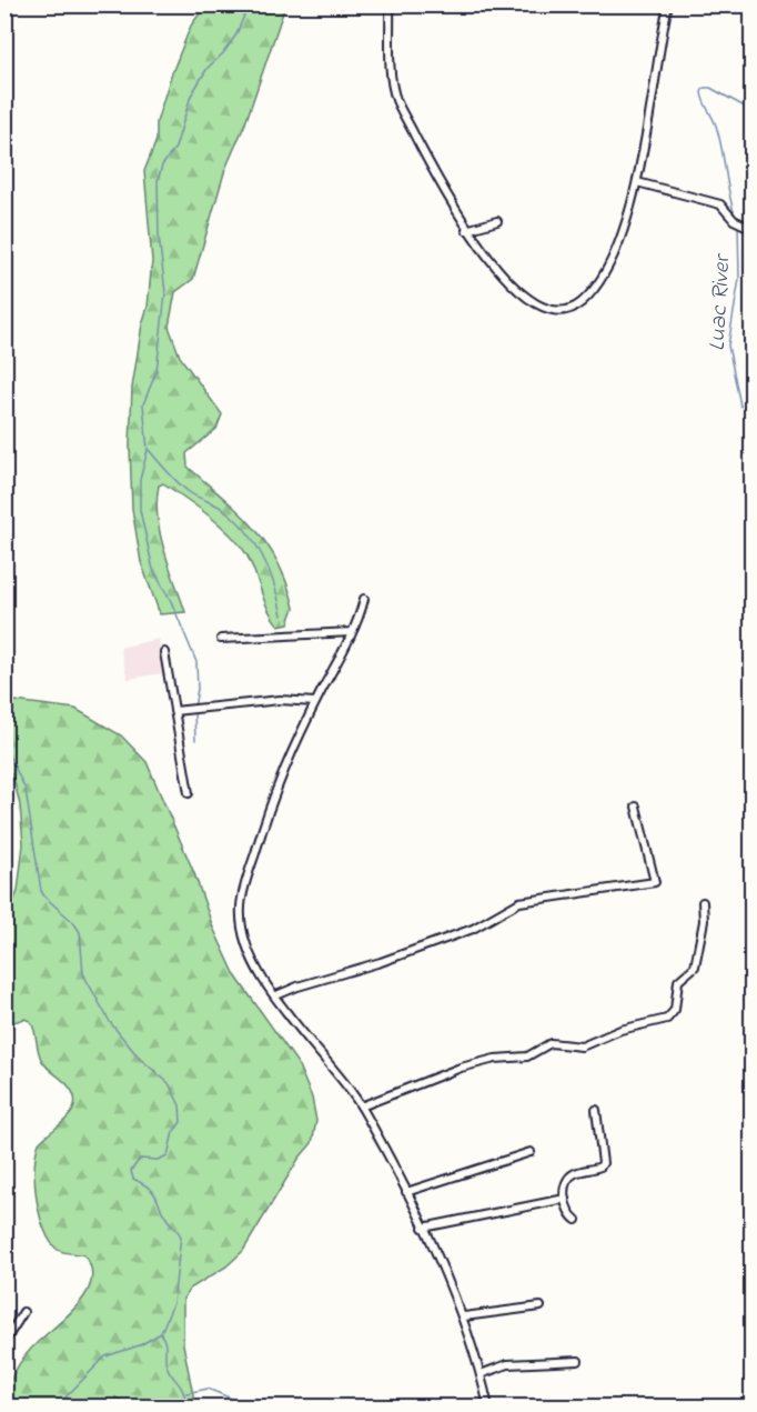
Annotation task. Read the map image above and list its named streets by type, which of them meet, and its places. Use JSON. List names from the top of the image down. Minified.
{"water":["Luac River"]}
